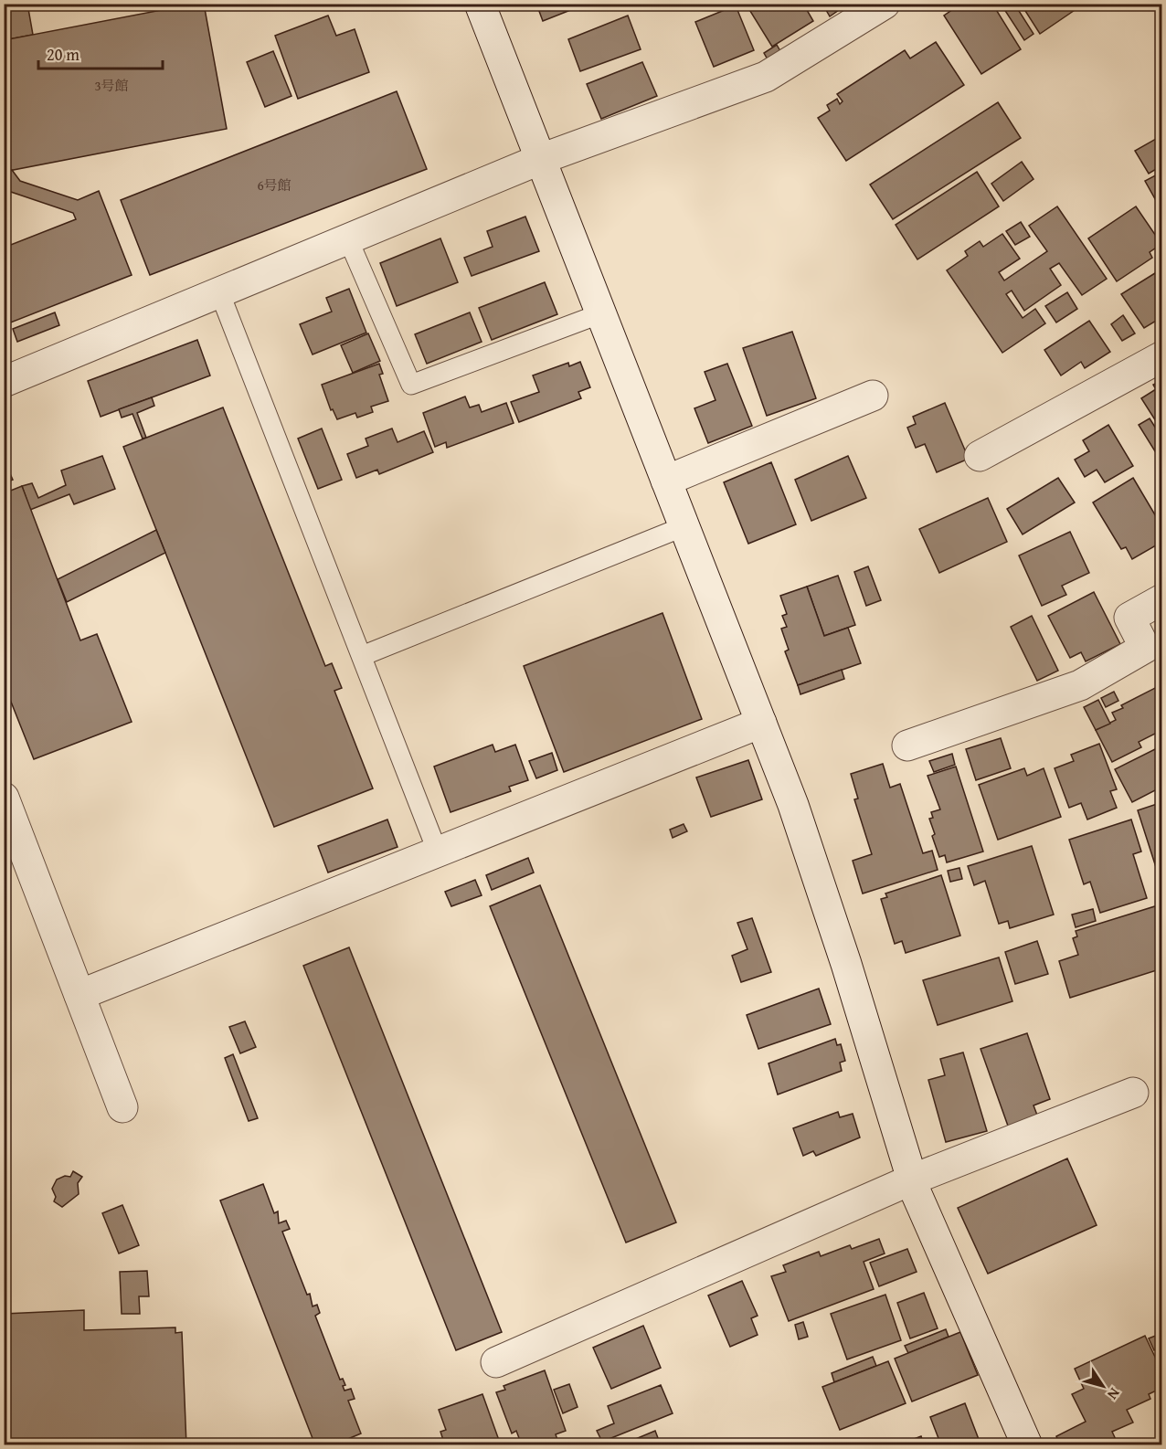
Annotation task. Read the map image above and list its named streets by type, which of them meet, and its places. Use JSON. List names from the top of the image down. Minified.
{"house_numbers":["3号館","6号館"],"scale_bar":"20 m","north":"bottom right"}
